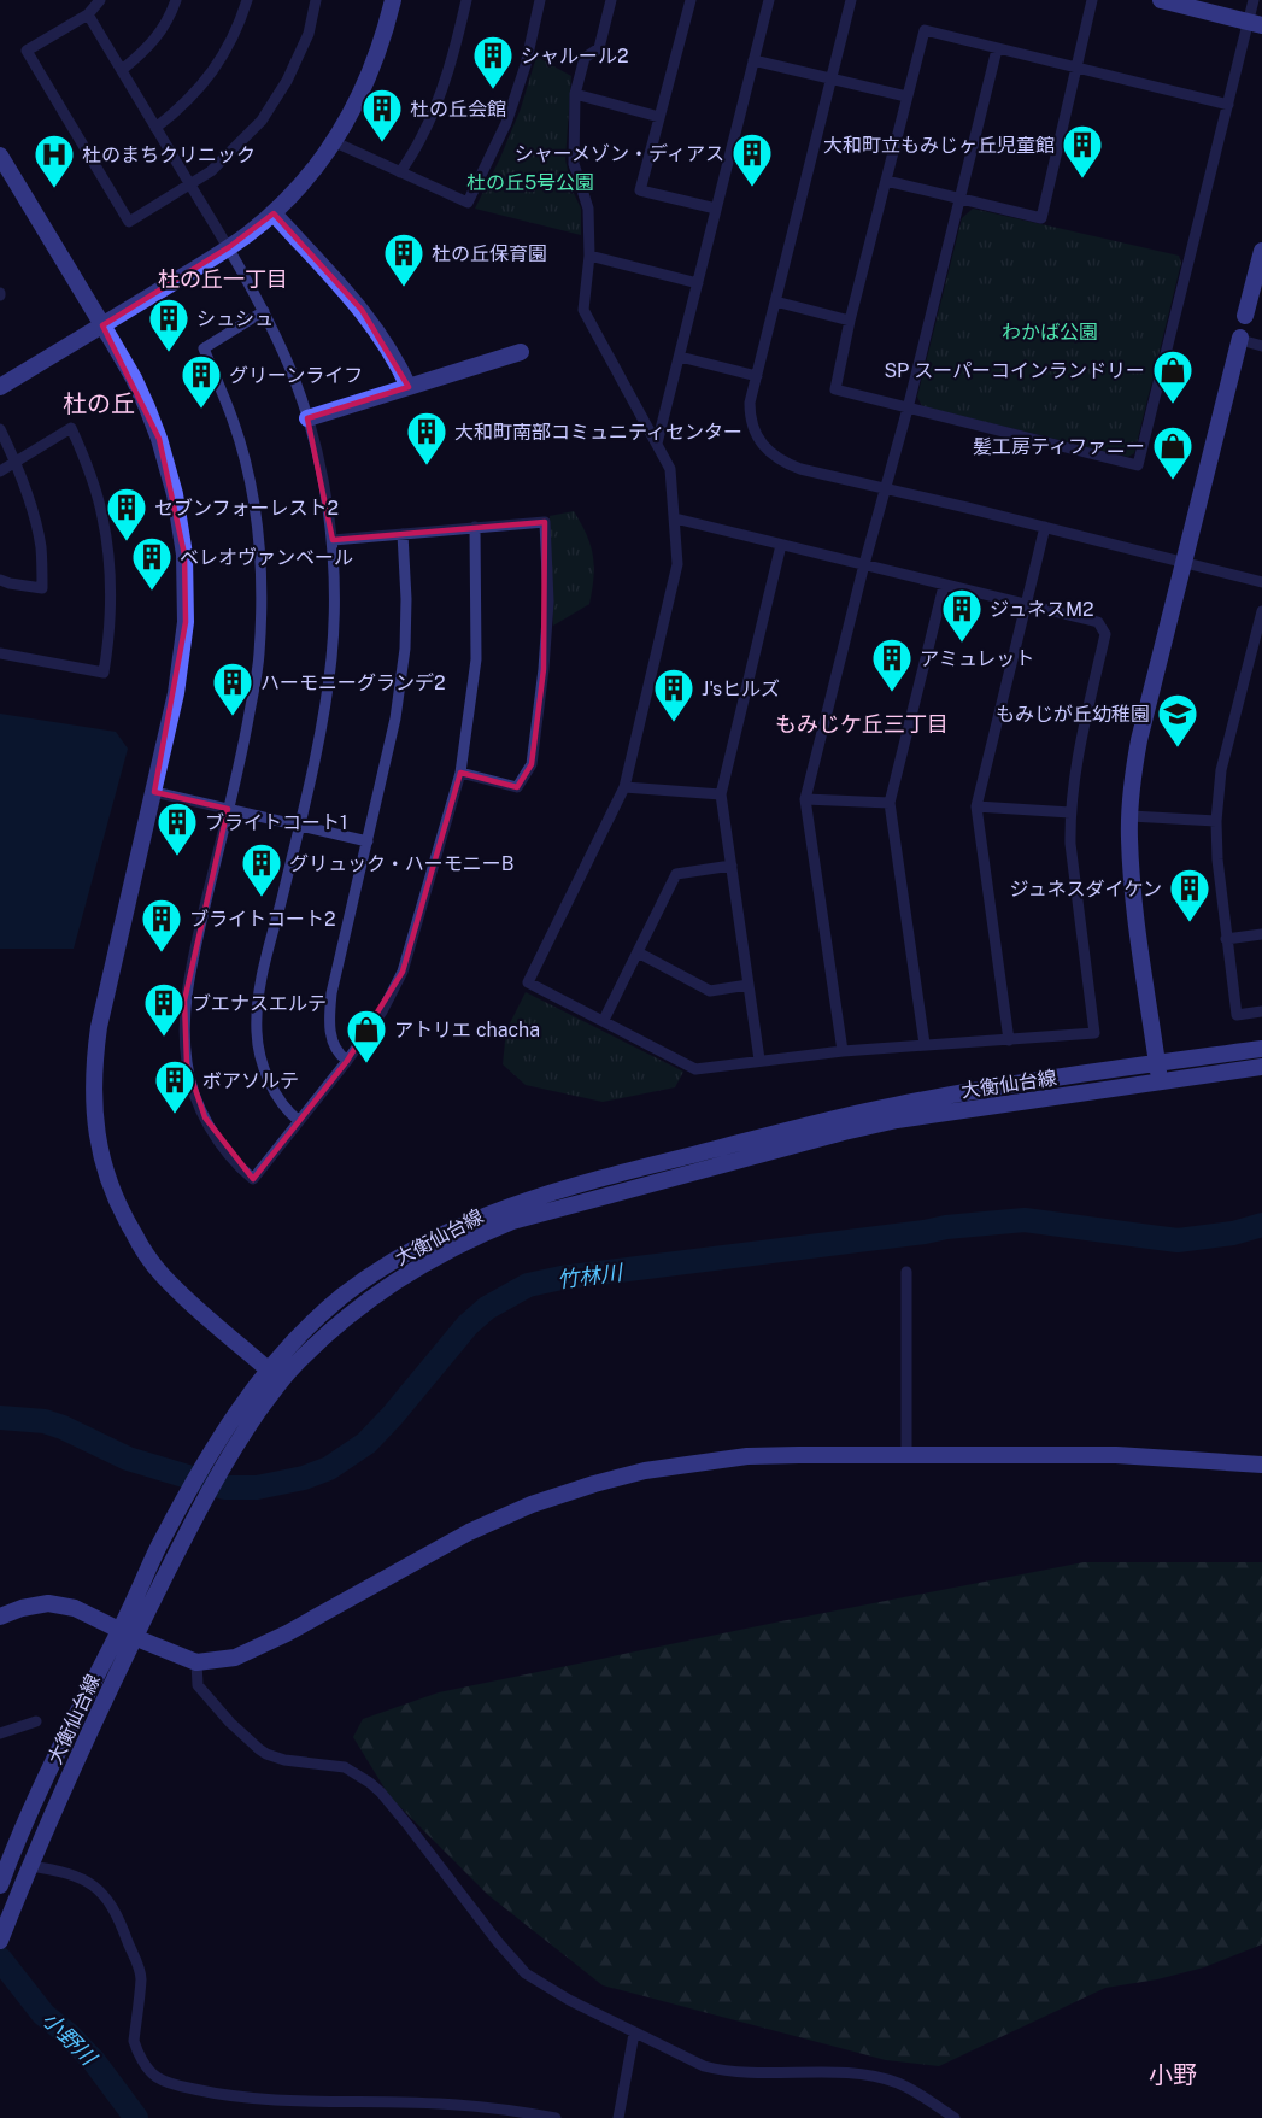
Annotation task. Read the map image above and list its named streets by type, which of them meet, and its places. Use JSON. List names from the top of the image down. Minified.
{"streets":{"street":["大衡仙台線"]},"districts":["杜の丘一丁目","杜の丘","もみじケ丘三丁目","小野"],"water":["竹林川","小野川"],"parks":["杜の丘5号公園","わかば公園"],"places":{"building":["シャルール2","杜の丘会館","大和町立もみじヶ丘児童館","シャーメゾン・ディアス","杜の丘保育園","シュシュ","グリーンライフ","大和町南部コミュニティセンター","セブンフォーレスト2","ベレオヴァンベール","ジュネスM2","アミュレット","ハーモニーグランデ2","J'sヒルズ","ブライトコート1","グリュック・ハーモニーB","ジュネスダイケン","ブライトコート2","ブエナスエルテ","ボアソルテ"],"hospital":["杜のまちクリニック"],"shop":["SP スーパーコインランドリー","髪工房ティファニー","アトリエ chacha"],"school or university":["もみじが丘幼稚園"]}}
